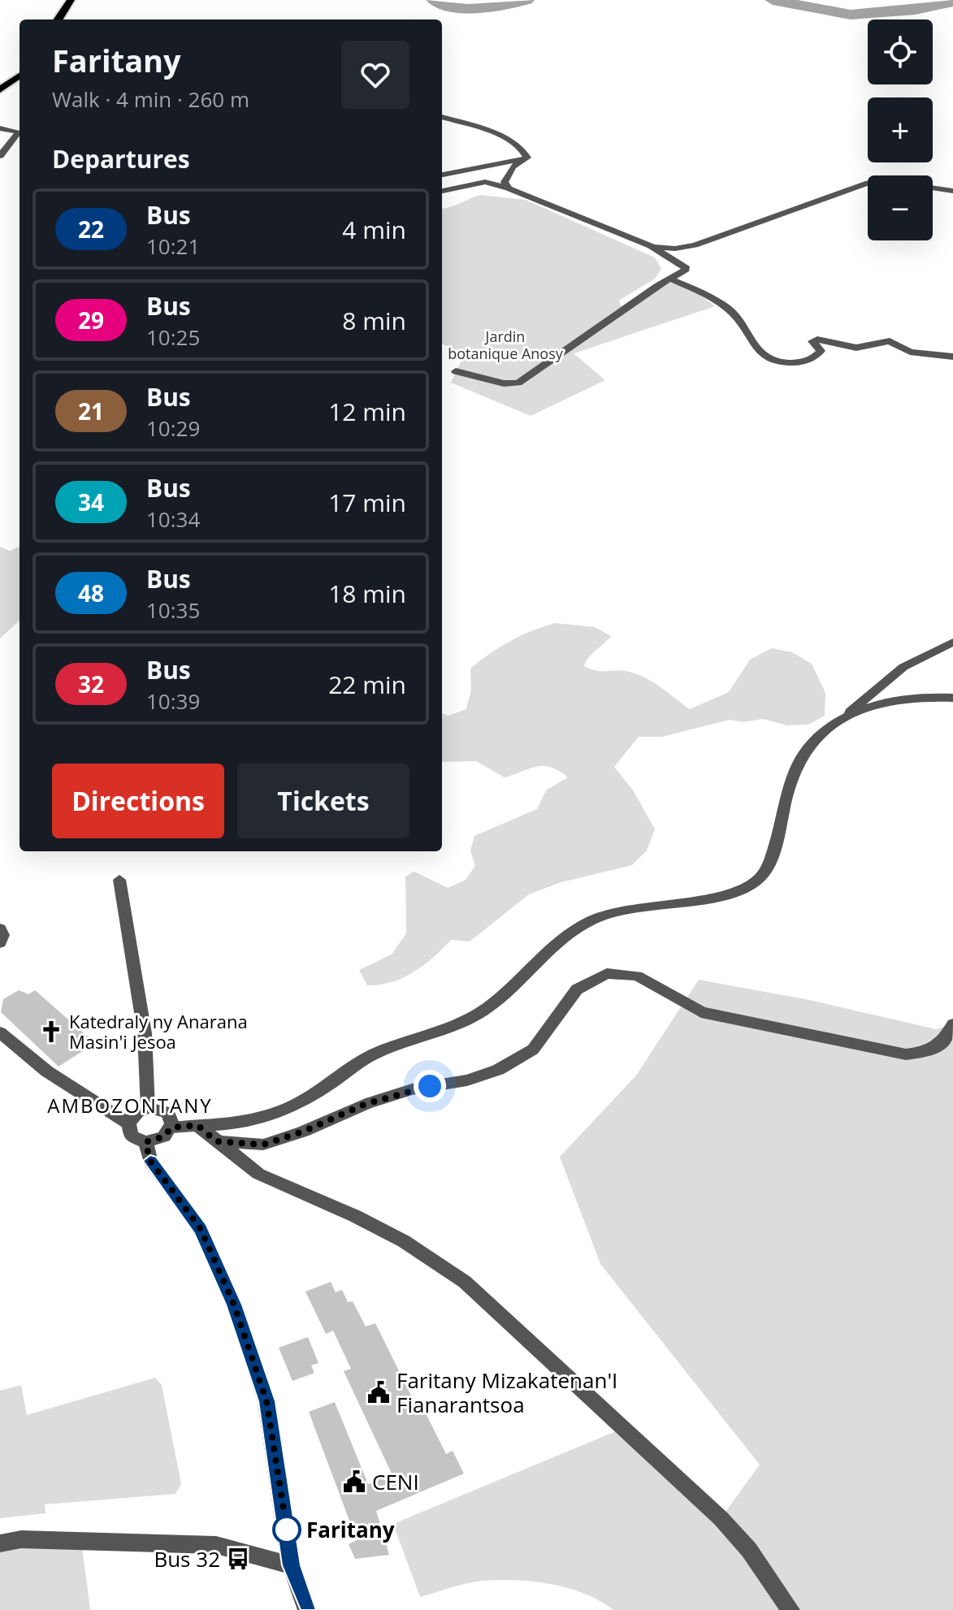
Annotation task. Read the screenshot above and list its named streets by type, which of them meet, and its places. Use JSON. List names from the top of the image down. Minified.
{"districts":["AMBOZONTANY"],"parks":["Jardin botanique Anosy"],"places":{"church":["Katedraly ny Anarana Masin'i Jesoa"],"public building":["Faritany Mizakatenan'I Fianarantsoa","CENI"],"other":["Faritany"],"bus stop":["Bus 32"]},"lines":["bus line 22"],"page":{"map_buttons":["+","−"],"heading":[["Faritany","Walk · 4 min · 260 m"],"Departures"],"list":[{"mark":"22","name":"Bus","note":"10:21","value":"4 min"},{"mark":"29","name":"Bus","note":"10:25","value":"8 min"},{"mark":"21","name":"Bus","note":"10:29","value":"12 min"},{"mark":"34","name":"Bus","note":"10:34","value":"17 min"},{"mark":"48","name":"Bus","note":"10:35","value":"18 min"},{"mark":"32","name":"Bus","note":"10:39","value":"22 min"}],"buttons":["Directions","Tickets"]}}
